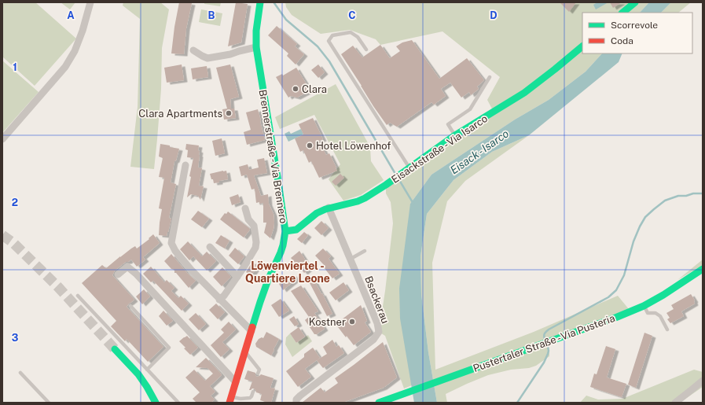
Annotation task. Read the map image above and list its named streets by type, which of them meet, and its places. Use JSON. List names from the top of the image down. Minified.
{"streets":{"main road":["Eisackstraße - Via Isarco","Brennerstraße - Via Brennero","Pustertaler Straße - Via Pusteria"],"street":["Bsackerau"]},"crossings":[["Eisackstraße - Via Isarco","Brennerstraße - Via Brennero"],["Eisackstraße - Via Isarco","Bsackerau"]],"districts":["Löwenviertel - Quartiere Leone"],"water":["Eisack - Isarco"],"places":["Clara","Clara Apartments","Hotel Löwenhof","Kostner"],"legend":["Scorrevole","Coda"],"grid":{"columns":["A","B","C","D"],"rows":["1","2","3"]}}
